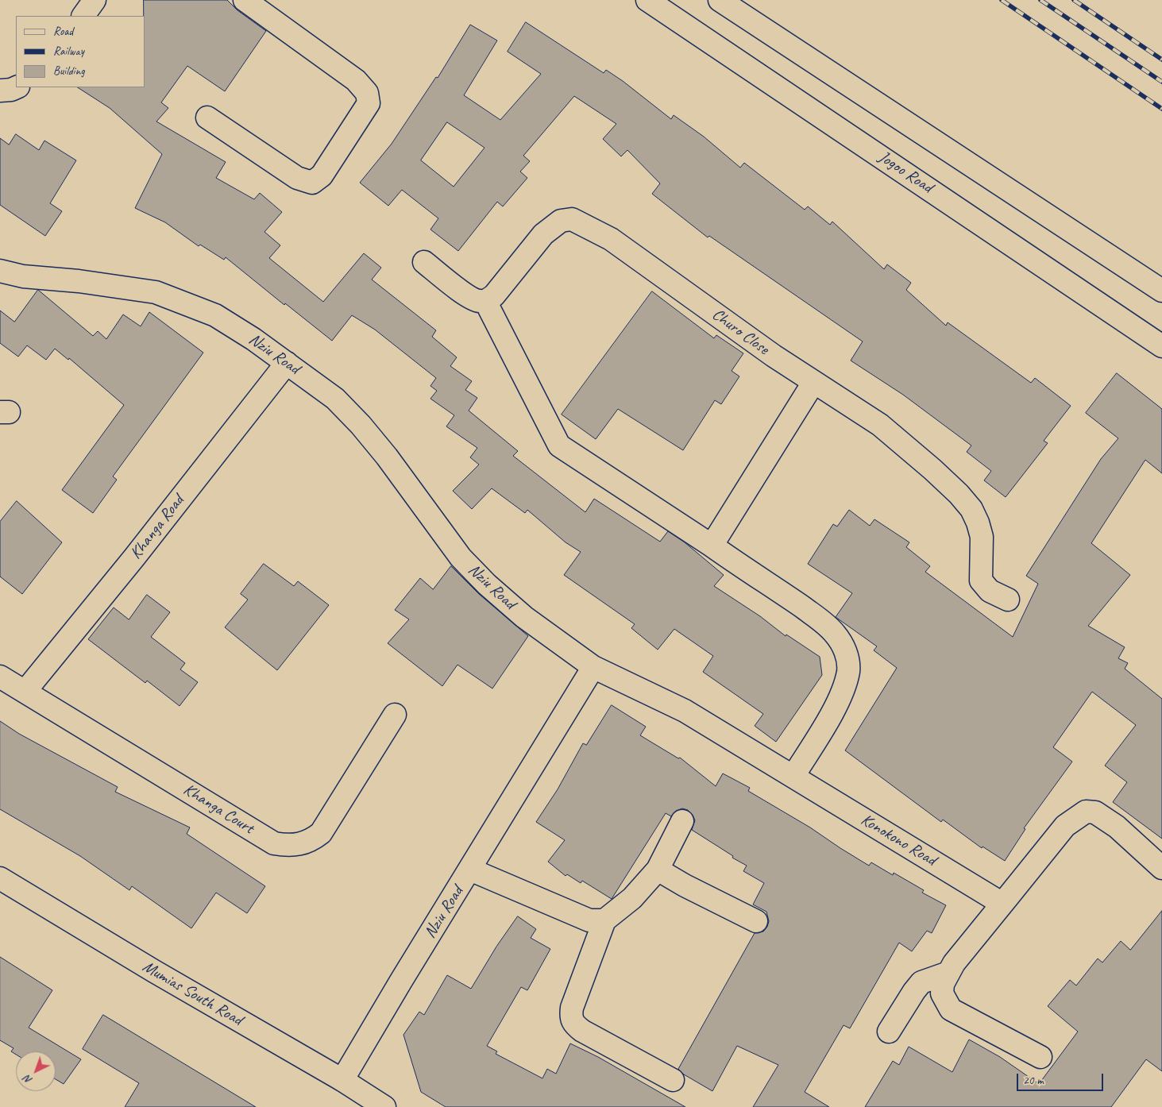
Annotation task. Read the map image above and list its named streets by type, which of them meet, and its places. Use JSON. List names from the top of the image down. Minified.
{"streets":{"street":["Jogoo Road","Churo Close","Nziu Road","Khanga Road","Khanga Court","Konokono Road","Mumias South Road"]},"crossings":[["Nziu Road","Khanga Road"],["Nziu Road","Konokono Road"],["Nziu Road","Mumias South Road"],["Khanga Road","Khanga Court"]],"legend":["Road","Railway","Building"],"scale_bar":"20 m","north":"bottom left"}
